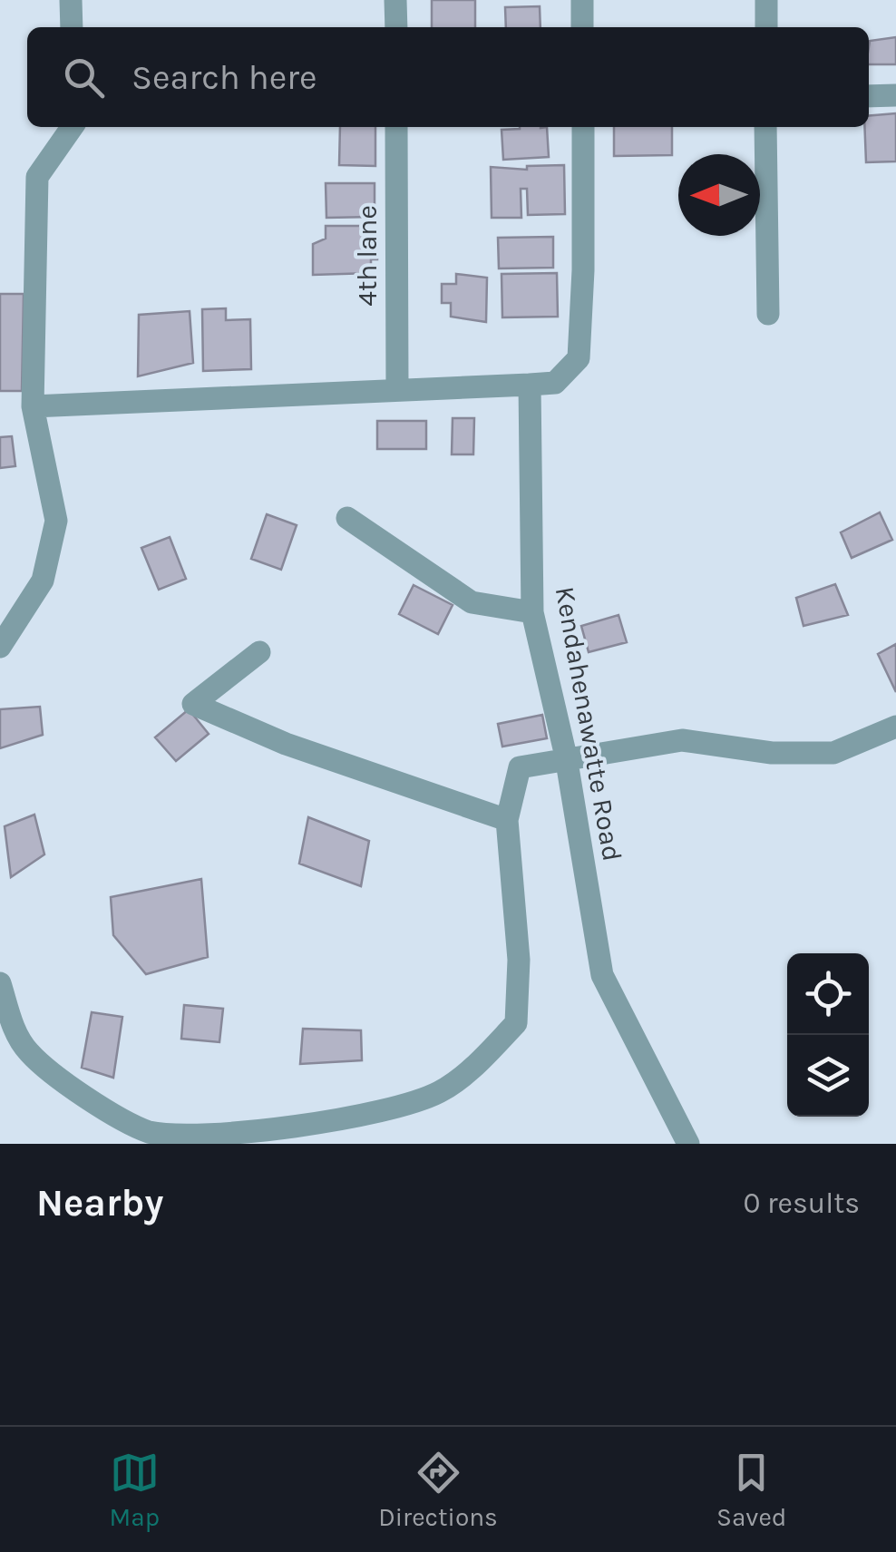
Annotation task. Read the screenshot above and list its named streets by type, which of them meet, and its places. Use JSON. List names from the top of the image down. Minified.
{"streets":{"street":["4th lane","Kendahenawatte Road"]},"north":"left","page":{"search":"Search here","heading":["Nearby","0 results"],"nav":["Map","Directions","Saved"]}}
